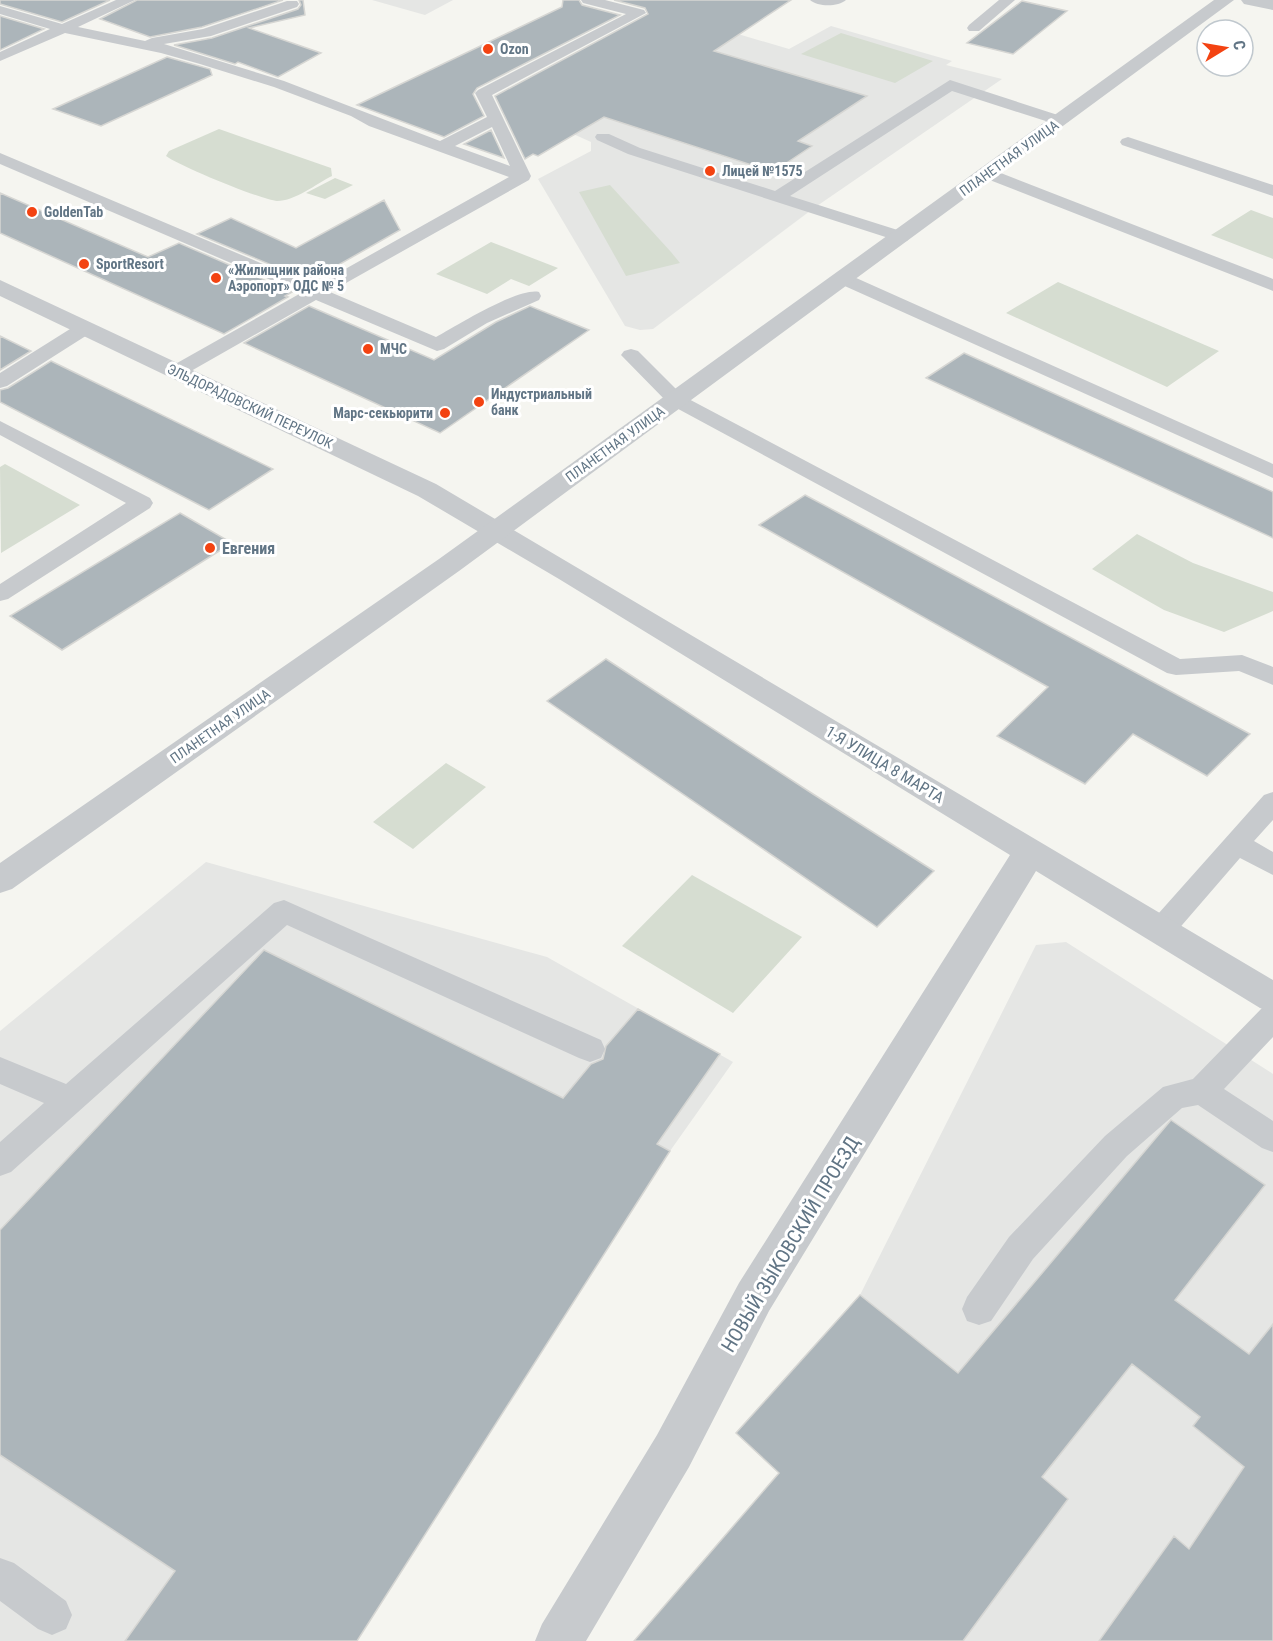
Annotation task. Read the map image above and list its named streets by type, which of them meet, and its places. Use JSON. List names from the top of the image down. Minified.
{"streets":{"street":["ПЛАНЕТНАЯ УЛИЦА","ЭЛЬДОРАДОВСКИЙ ПЕРЕУЛОК","1-Я УЛИЦА 8 МАРТА","НОВЫЙ ЗЫКОВСКИЙ ПРОЕЗД"]},"crossings":[["ПЛАНЕТНАЯ УЛИЦА","ЭЛЬДОРАДОВСКИЙ ПЕРЕУЛОК"],["ПЛАНЕТНАЯ УЛИЦА","1-Я УЛИЦА 8 МАРТА"],["ЭЛЬДОРАДОВСКИЙ ПЕРЕУЛОК","1-Я УЛИЦА 8 МАРТА"],["1-Я УЛИЦА 8 МАРТА","НОВЫЙ ЗЫКОВСКИЙ ПРОЕЗД"]],"places":["Ozon","Лицей №1575","GoldenTab","SportResort","«Жилищник района Аэропорт» ОДС № 5","МЧС","Индустриальный банк","Марс-секьюрити","Евгения"],"north":"right"}
